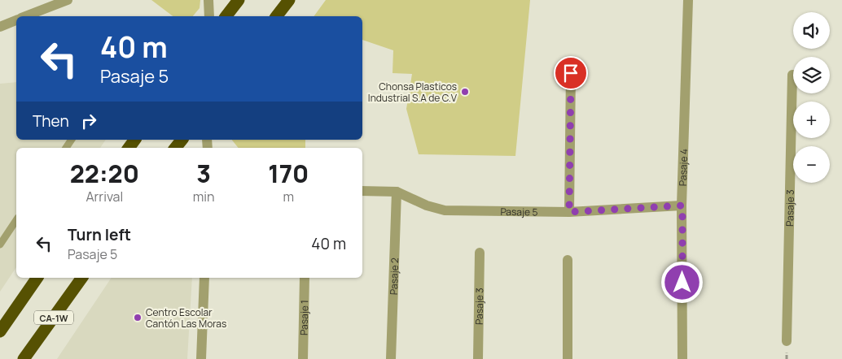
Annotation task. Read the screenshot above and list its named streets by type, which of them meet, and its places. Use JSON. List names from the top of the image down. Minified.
{"streets":{"highway":["CA-1W"],"street":["Pasaje 4","Pasaje 3","Pasaje 5","Pasaje 2","Pasaje 1"]},"crossings":[["Pasaje 4","Pasaje 5"],["Pasaje 5","Pasaje 2"]],"places":["Chonsa Plasticos Industrial S.A de C.V","Centro Escolar Cantón Las Moras"],"page":{"map_buttons":["+","−"],"turn":["40 m","Pasaje 5"],"then":"Then","eta":["22:20","Arrival","3","min","170","m"],"list":[{"name":"Turn left","note":"Pasaje 5","value":"40 m"}]}}
